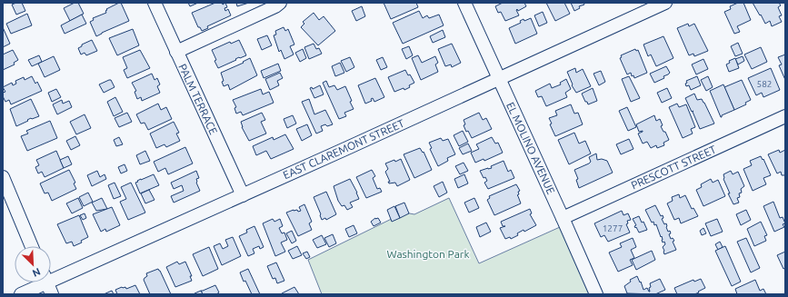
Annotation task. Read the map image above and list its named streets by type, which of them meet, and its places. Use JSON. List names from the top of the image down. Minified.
{"streets":{"street":["PALM TERRACE","EL MOLINO AVENUE","EAST CLAREMONT STREET","PRESCOTT STREET"]},"crossings":[["PALM TERRACE","EAST CLAREMONT STREET"],["EL MOLINO AVENUE","EAST CLAREMONT STREET"],["EL MOLINO AVENUE","PRESCOTT STREET"]],"parks":["Washington Park"],"house_numbers":["582","1277"],"north":"bottom right"}
